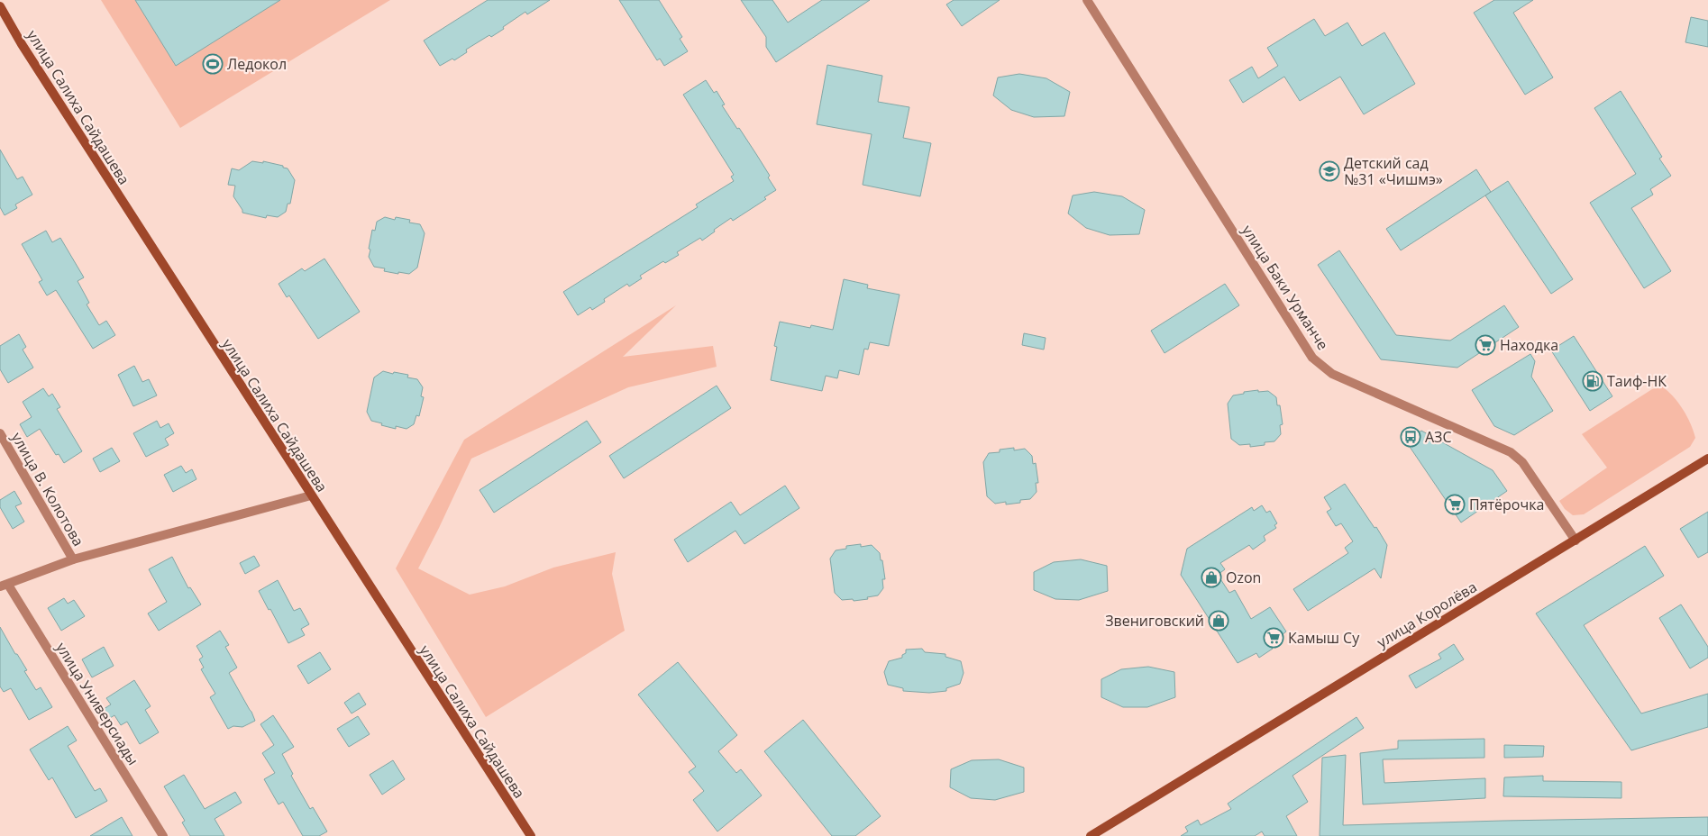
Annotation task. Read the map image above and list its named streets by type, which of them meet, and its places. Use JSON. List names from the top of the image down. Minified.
{"streets":{"street":["улица Салиха Сайдашева","улица Баки Урманче","улица В. Колотова","улица Королёва","улица Универсиады"]},"crossings":[["улица Баки Урманче","улица Королёва"]],"places":{"sports":["Ледокол"],"school or university":["Детский сад №31 «Чишмэ»"],"supermarket":["Находка","Пятёрочка","Камыш Су"],"fuel station":["Таиф-НК"],"bus stop":["АЗС"],"shop":["Ozon","Звениговский"]}}
